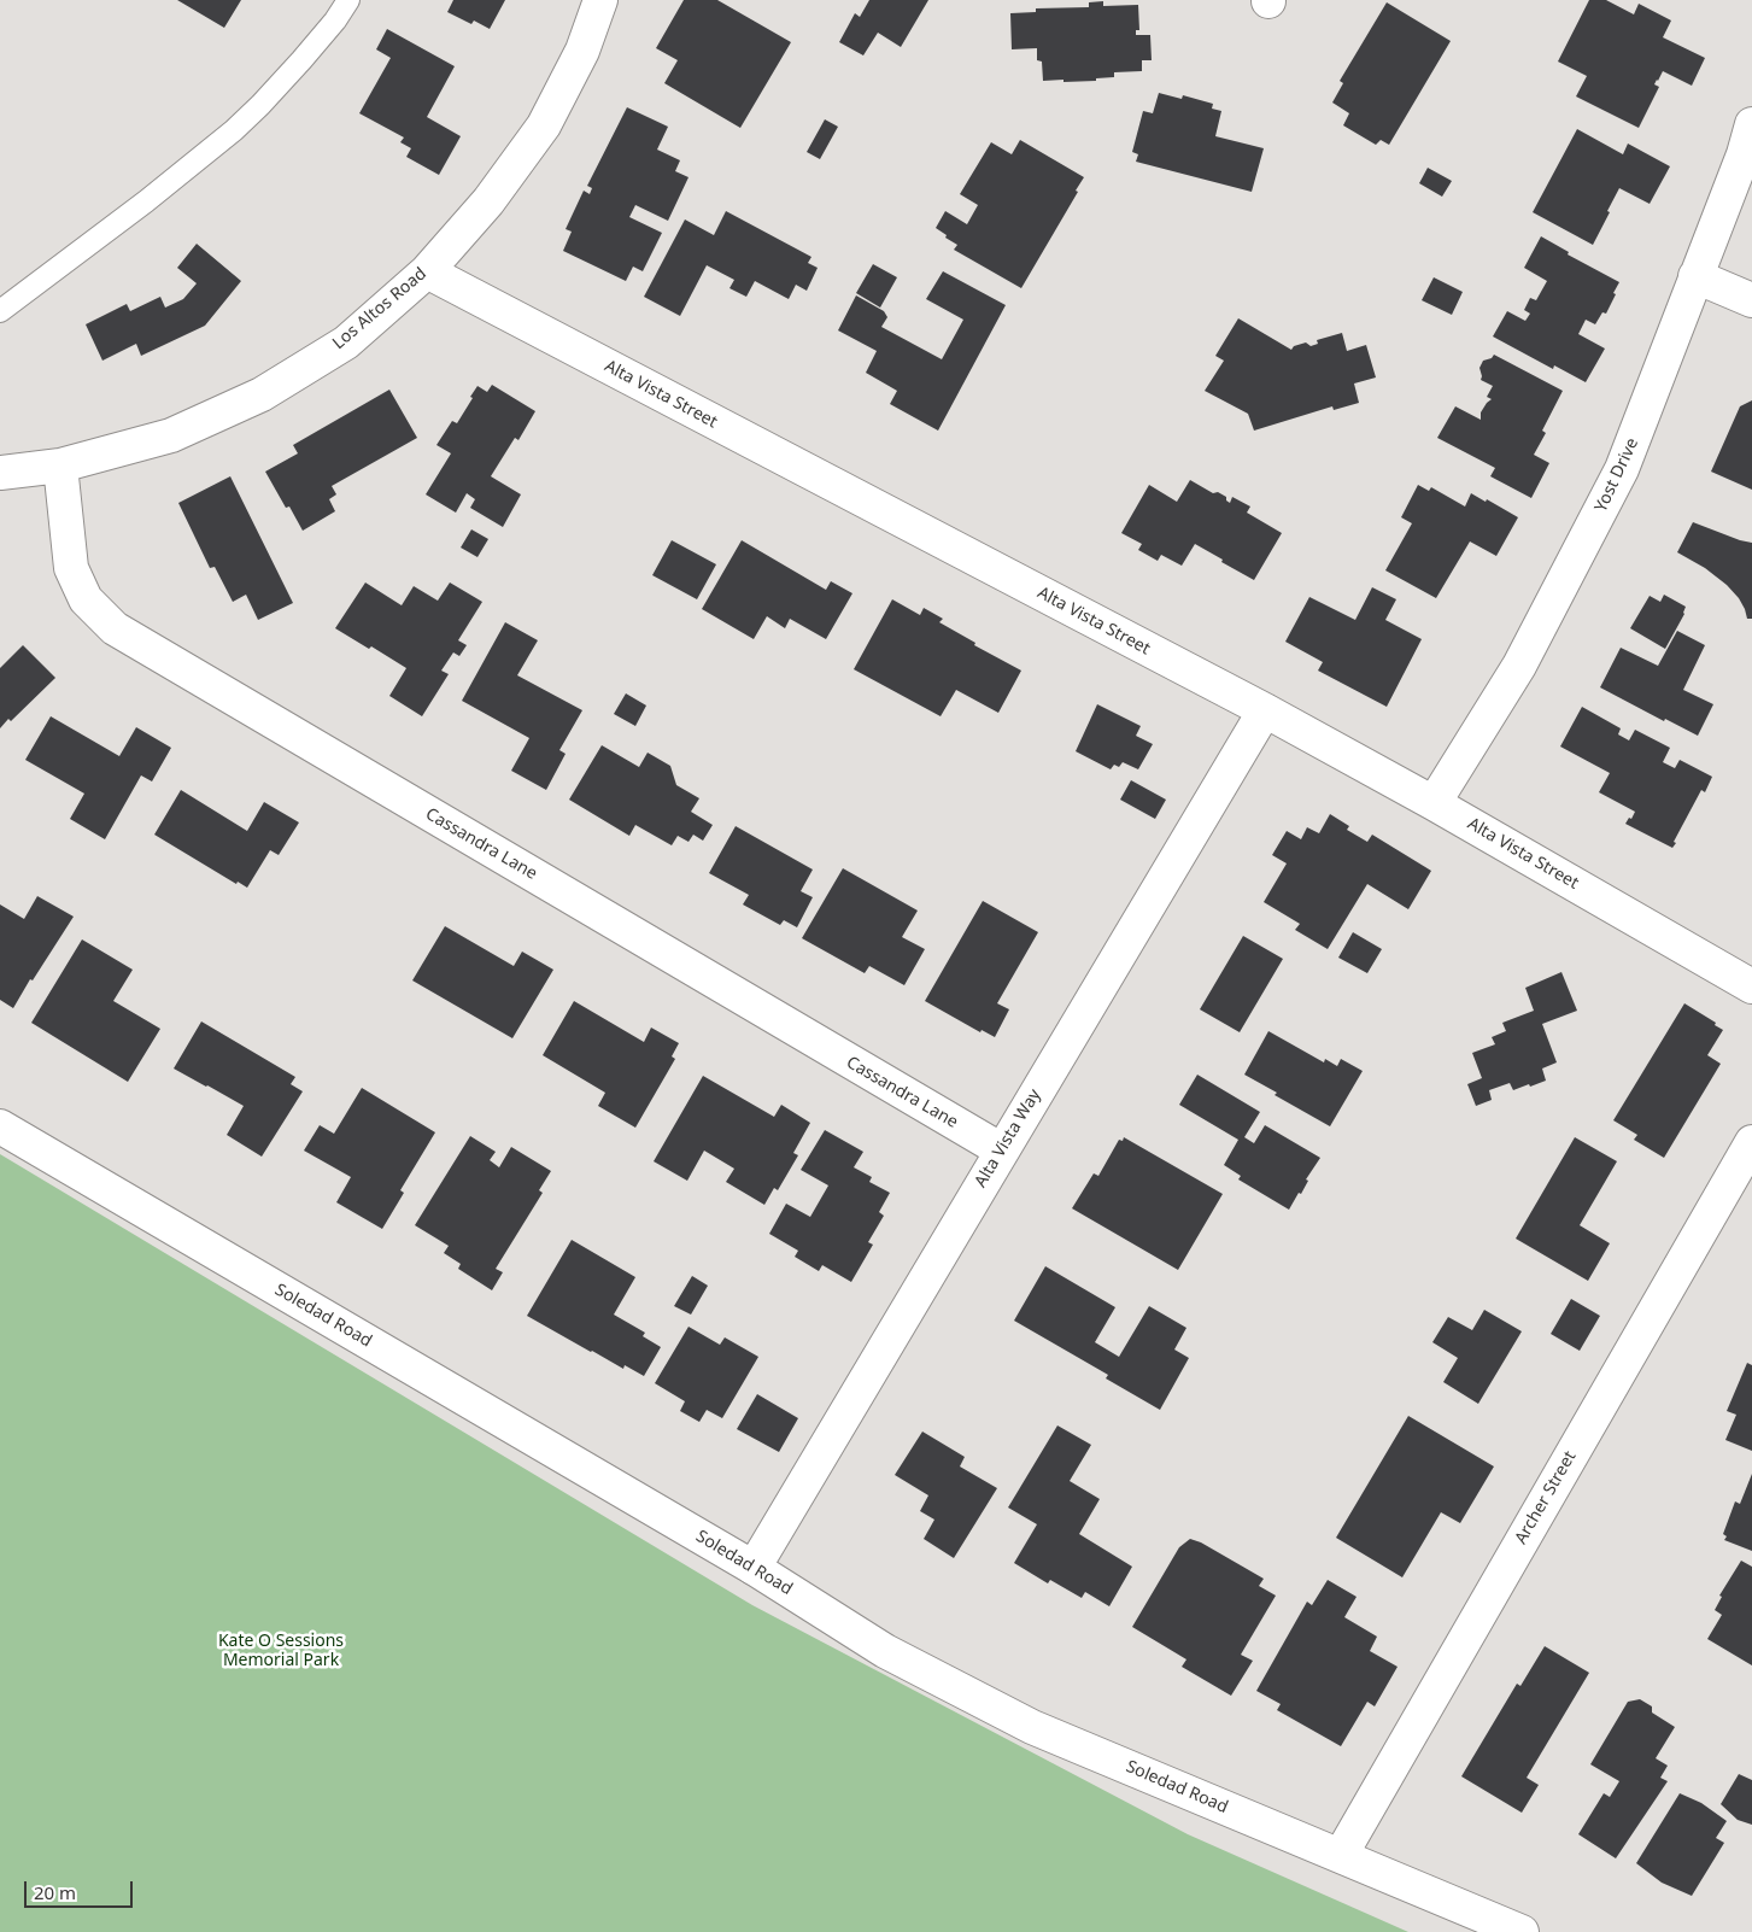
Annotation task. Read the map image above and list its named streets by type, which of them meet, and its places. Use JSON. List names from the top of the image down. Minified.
{"streets":{"street":["Los Altos Road","Alta Vista Street","Yost Drive","Cassandra Lane","Alta Vista Way","Soledad Road","Archer Street"]},"crossings":[["Los Altos Road","Alta Vista Street"],["Los Altos Road","Cassandra Lane"],["Alta Vista Street","Yost Drive"],["Alta Vista Street","Alta Vista Way"],["Cassandra Lane","Alta Vista Way"],["Alta Vista Way","Soledad Road"],["Soledad Road","Archer Street"]],"parks":["Kate O Sessions Memorial Park"],"scale_bar":"20 m"}
